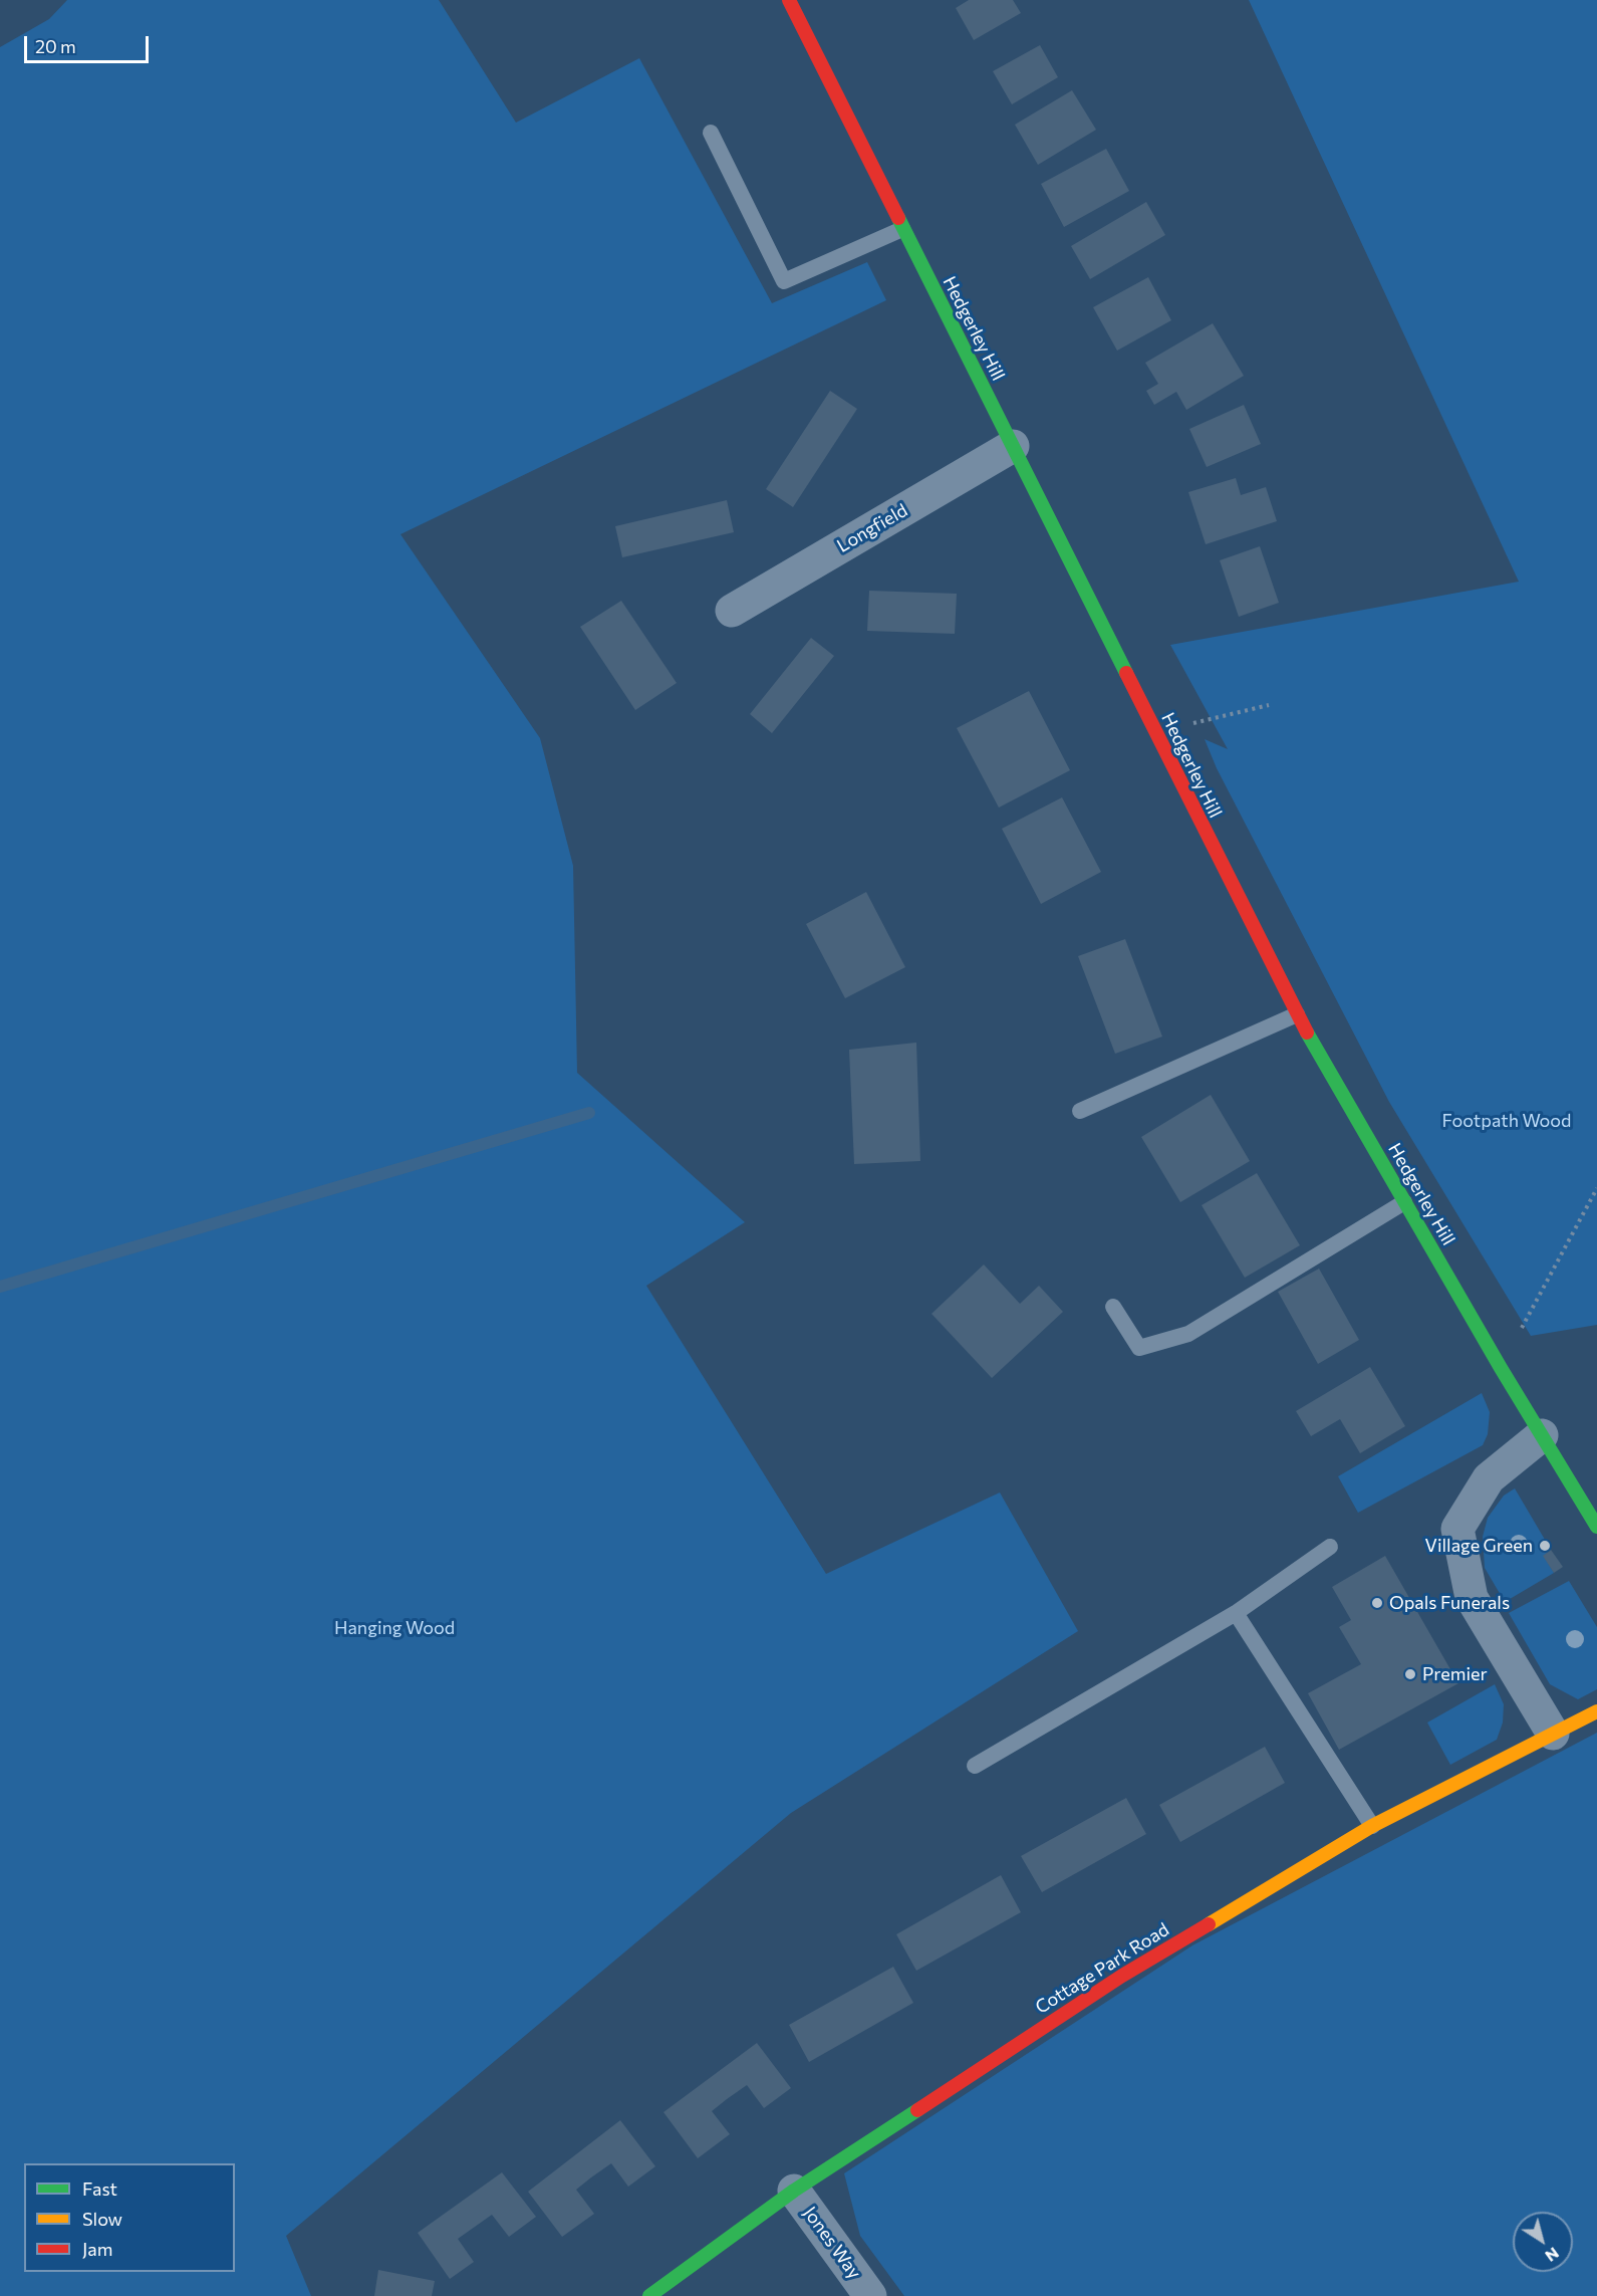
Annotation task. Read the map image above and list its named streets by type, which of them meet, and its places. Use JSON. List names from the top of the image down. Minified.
{"streets":{"street":["Hedgerley Hill","Longfield","Cottage Park Road","Jones Way"]},"crossings":[["Hedgerley Hill","Longfield"],["Cottage Park Road","Jones Way"]],"parks":["Footpath Wood","Hanging Wood"],"places":["Village Green","Opals Funerals","Premier"],"legend":["Fast","Slow","Jam"],"scale_bar":"20 m","north":"bottom right"}
